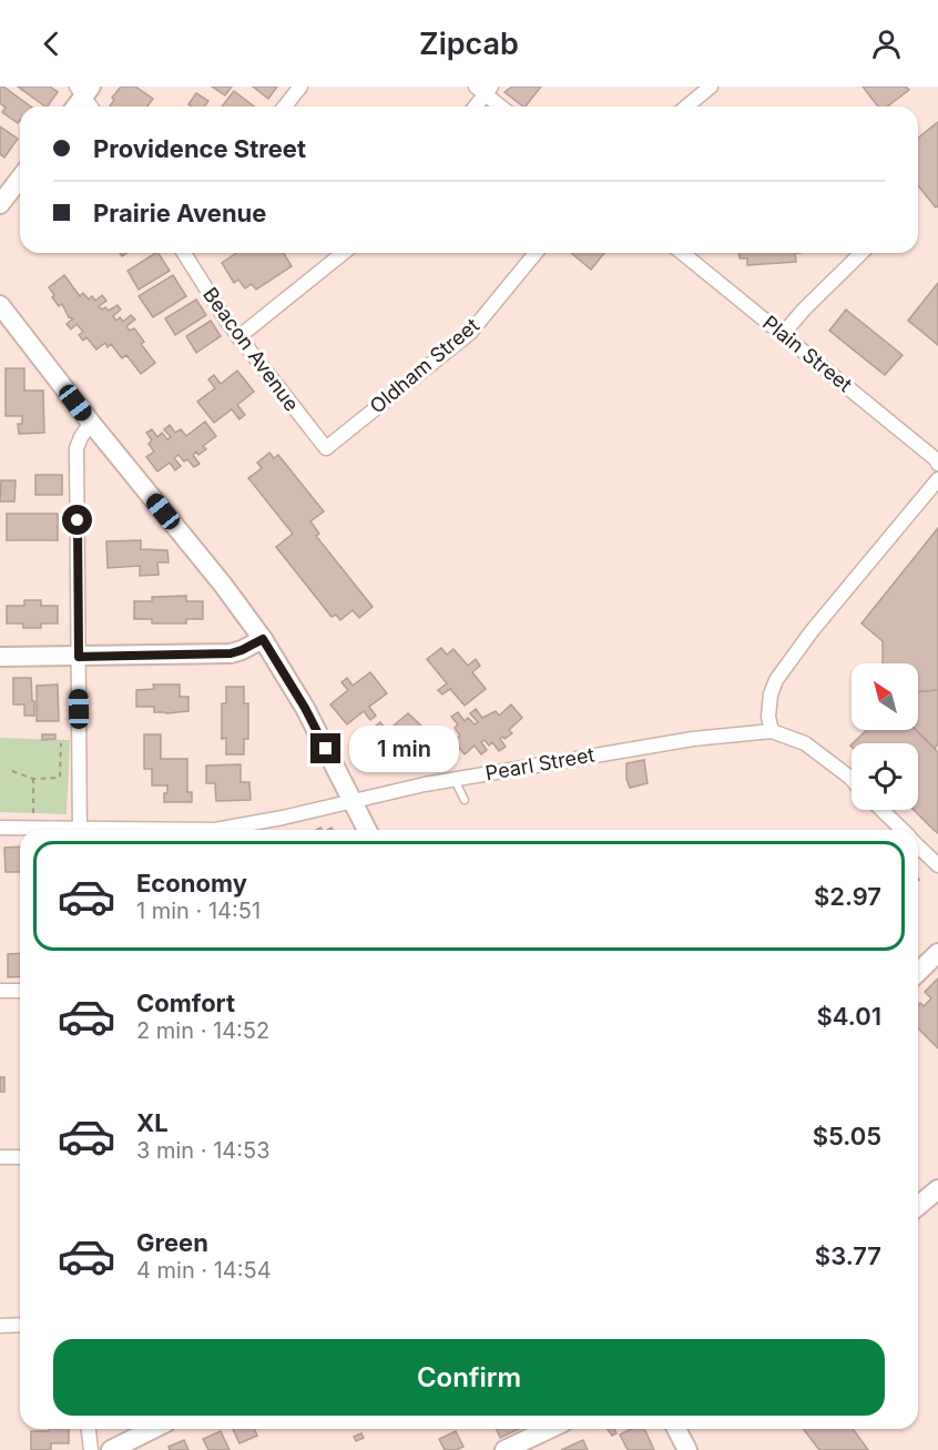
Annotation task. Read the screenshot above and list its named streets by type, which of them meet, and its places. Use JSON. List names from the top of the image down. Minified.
{"streets":{"street":["Beacon Avenue","Plain Street","Oldham Street","Pearl Street"]},"crossings":[["Beacon Avenue","Oldham Street"]],"north":"top left","page":{"header":"Zipcab","banner":["Providence Street","Prairie Avenue"],"bubble":"1 min","list":[{"name":"Economy","note":"1 min · 14:51","value":"$2.97"},{"name":"Comfort","note":"2 min · 14:52","value":"$4.01"},{"name":"XL","note":"3 min · 14:53","value":"$5.05"},{"name":"Green","note":"4 min · 14:54","value":"$3.77"}],"buttons":"Confirm"}}
